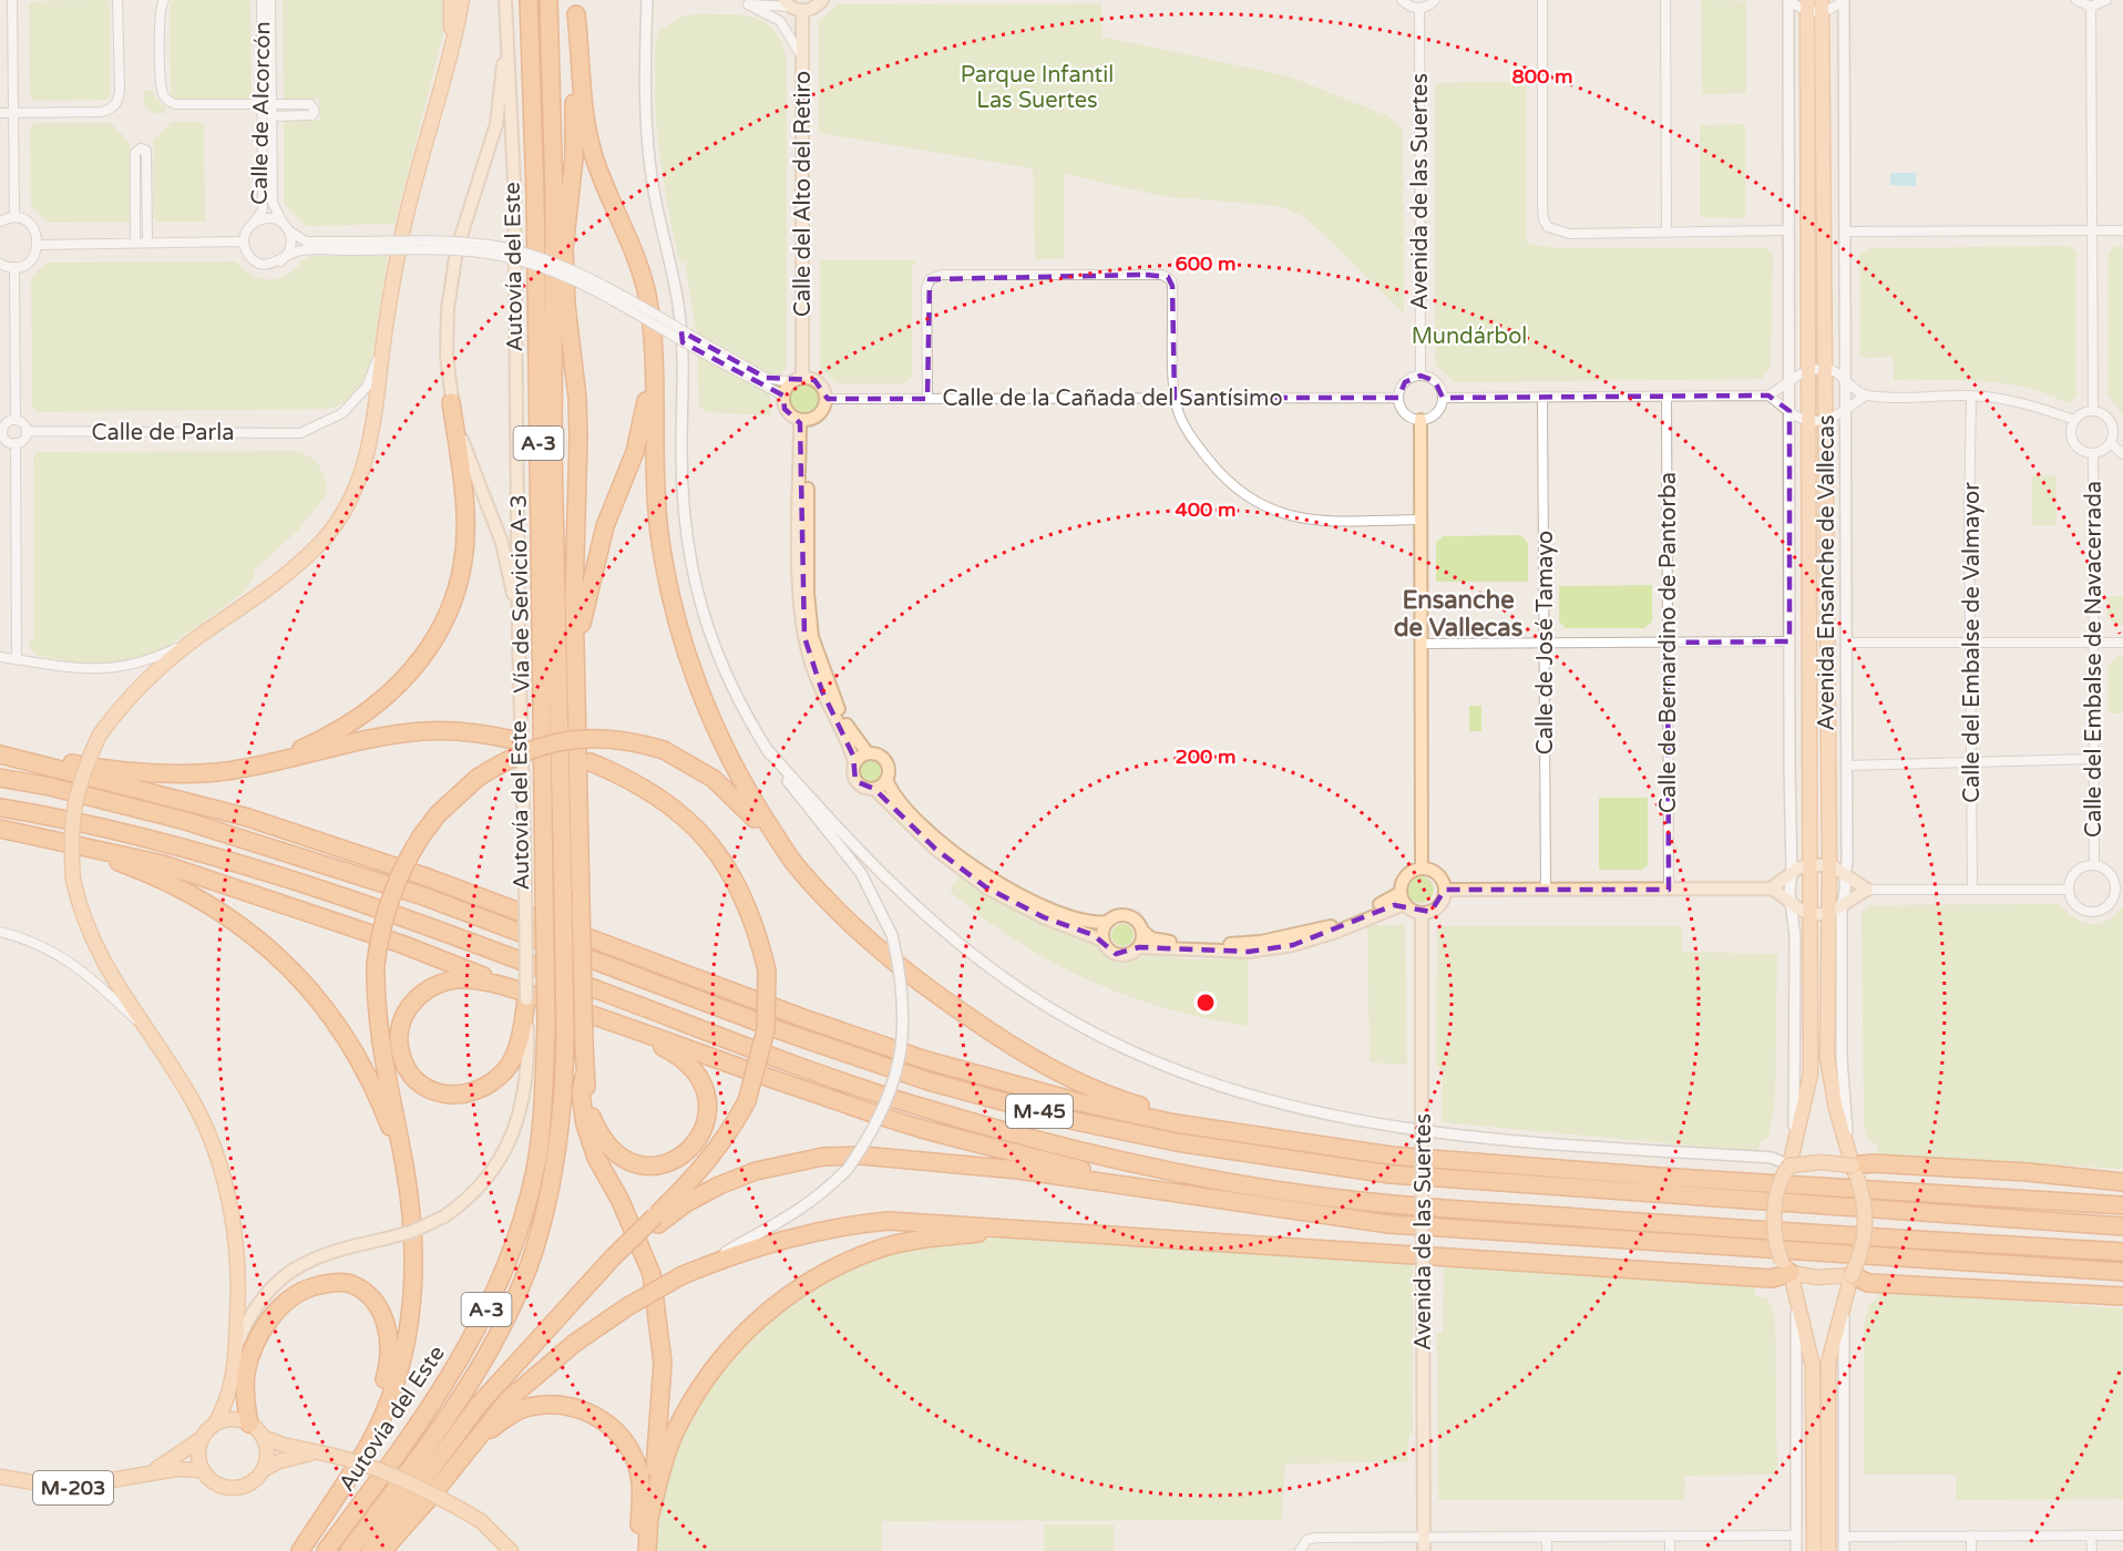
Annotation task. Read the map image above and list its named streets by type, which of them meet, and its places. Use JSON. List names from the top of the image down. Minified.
{"streets":{"highway":["Autovía del Este","A-3","M-45"],"main road":["Avenida de las Suertes","Calle del Alto del Retiro","Avenida Ensanche de Vallecas","Vía de Servicio A-3","M-203"],"street":["Calle de Alcorcón","Calle de la Cañada del Santísimo","Calle de Parla","Calle de José Tamayo","Calle de Bernardino de Pantorba","Calle del Embalse de Valmayor","Calle del Embalse de Navacerrada"]},"crossings":[["Avenida de las Suertes","Calle de la Cañada del Santísimo"],["Calle del Alto del Retiro","Calle de la Cañada del Santísimo"]],"districts":["Ensanche de Vallecas"],"parks":["Parque Infantil Las Suertes","Mundárbol"],"rings":["800 m","600 m","400 m","200 m"]}
